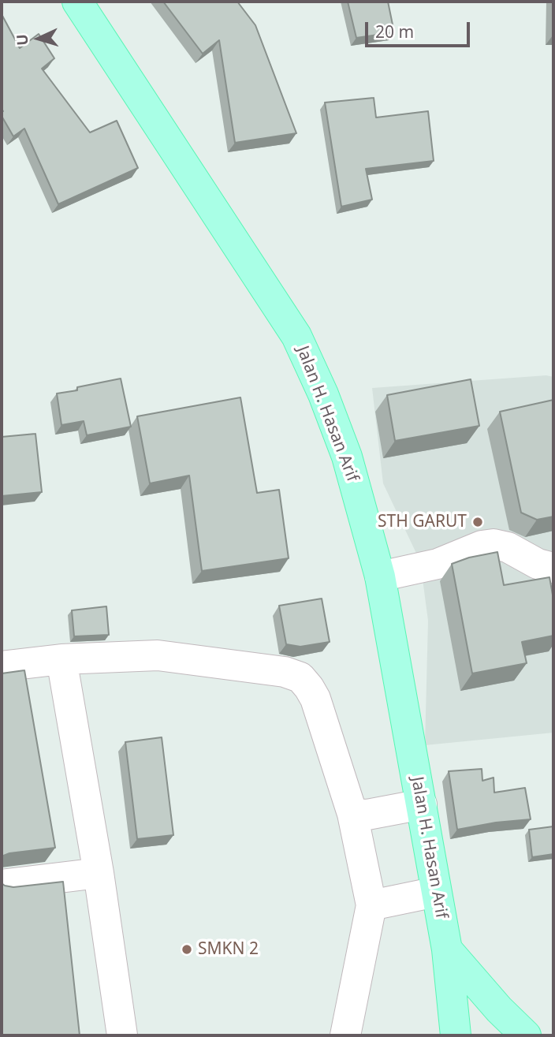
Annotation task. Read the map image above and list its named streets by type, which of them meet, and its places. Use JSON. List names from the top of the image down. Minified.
{"streets":{"main road":["Jalan H. Hasan Arif"]},"places":["STH GARUT","SMKN 2"],"scale_bar":"20 m","north":"left"}
